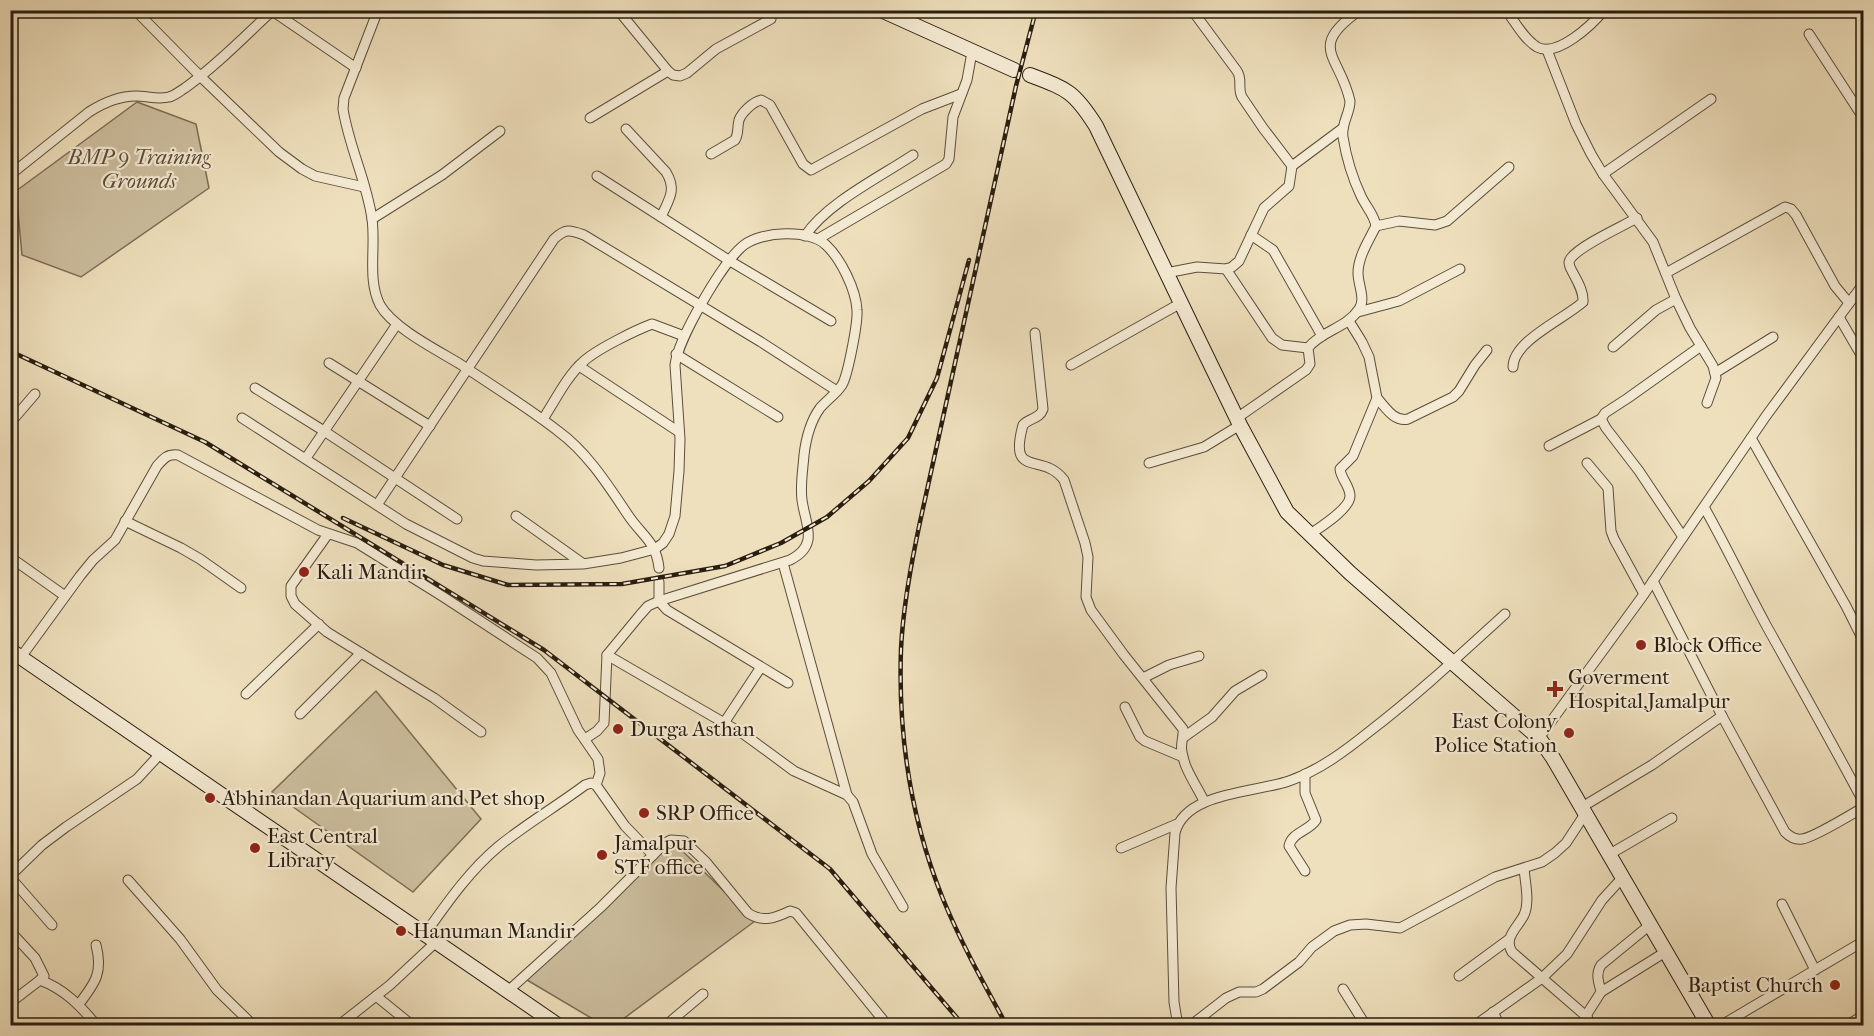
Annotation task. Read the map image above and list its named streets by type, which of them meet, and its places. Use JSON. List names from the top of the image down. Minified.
{"parks":["BMP 9 Training Grounds"],"places":{"other":["Kali Mandir","Block Office","Durga Asthan","East Colony Police Station","Abhinandan Aquarium and Pet shop","SRP Office","East Central Library","Jamalpur STF office","Hanuman Mandir","Baptist Church"],"health":["Goverment Hospital,Jamalpur"]}}
